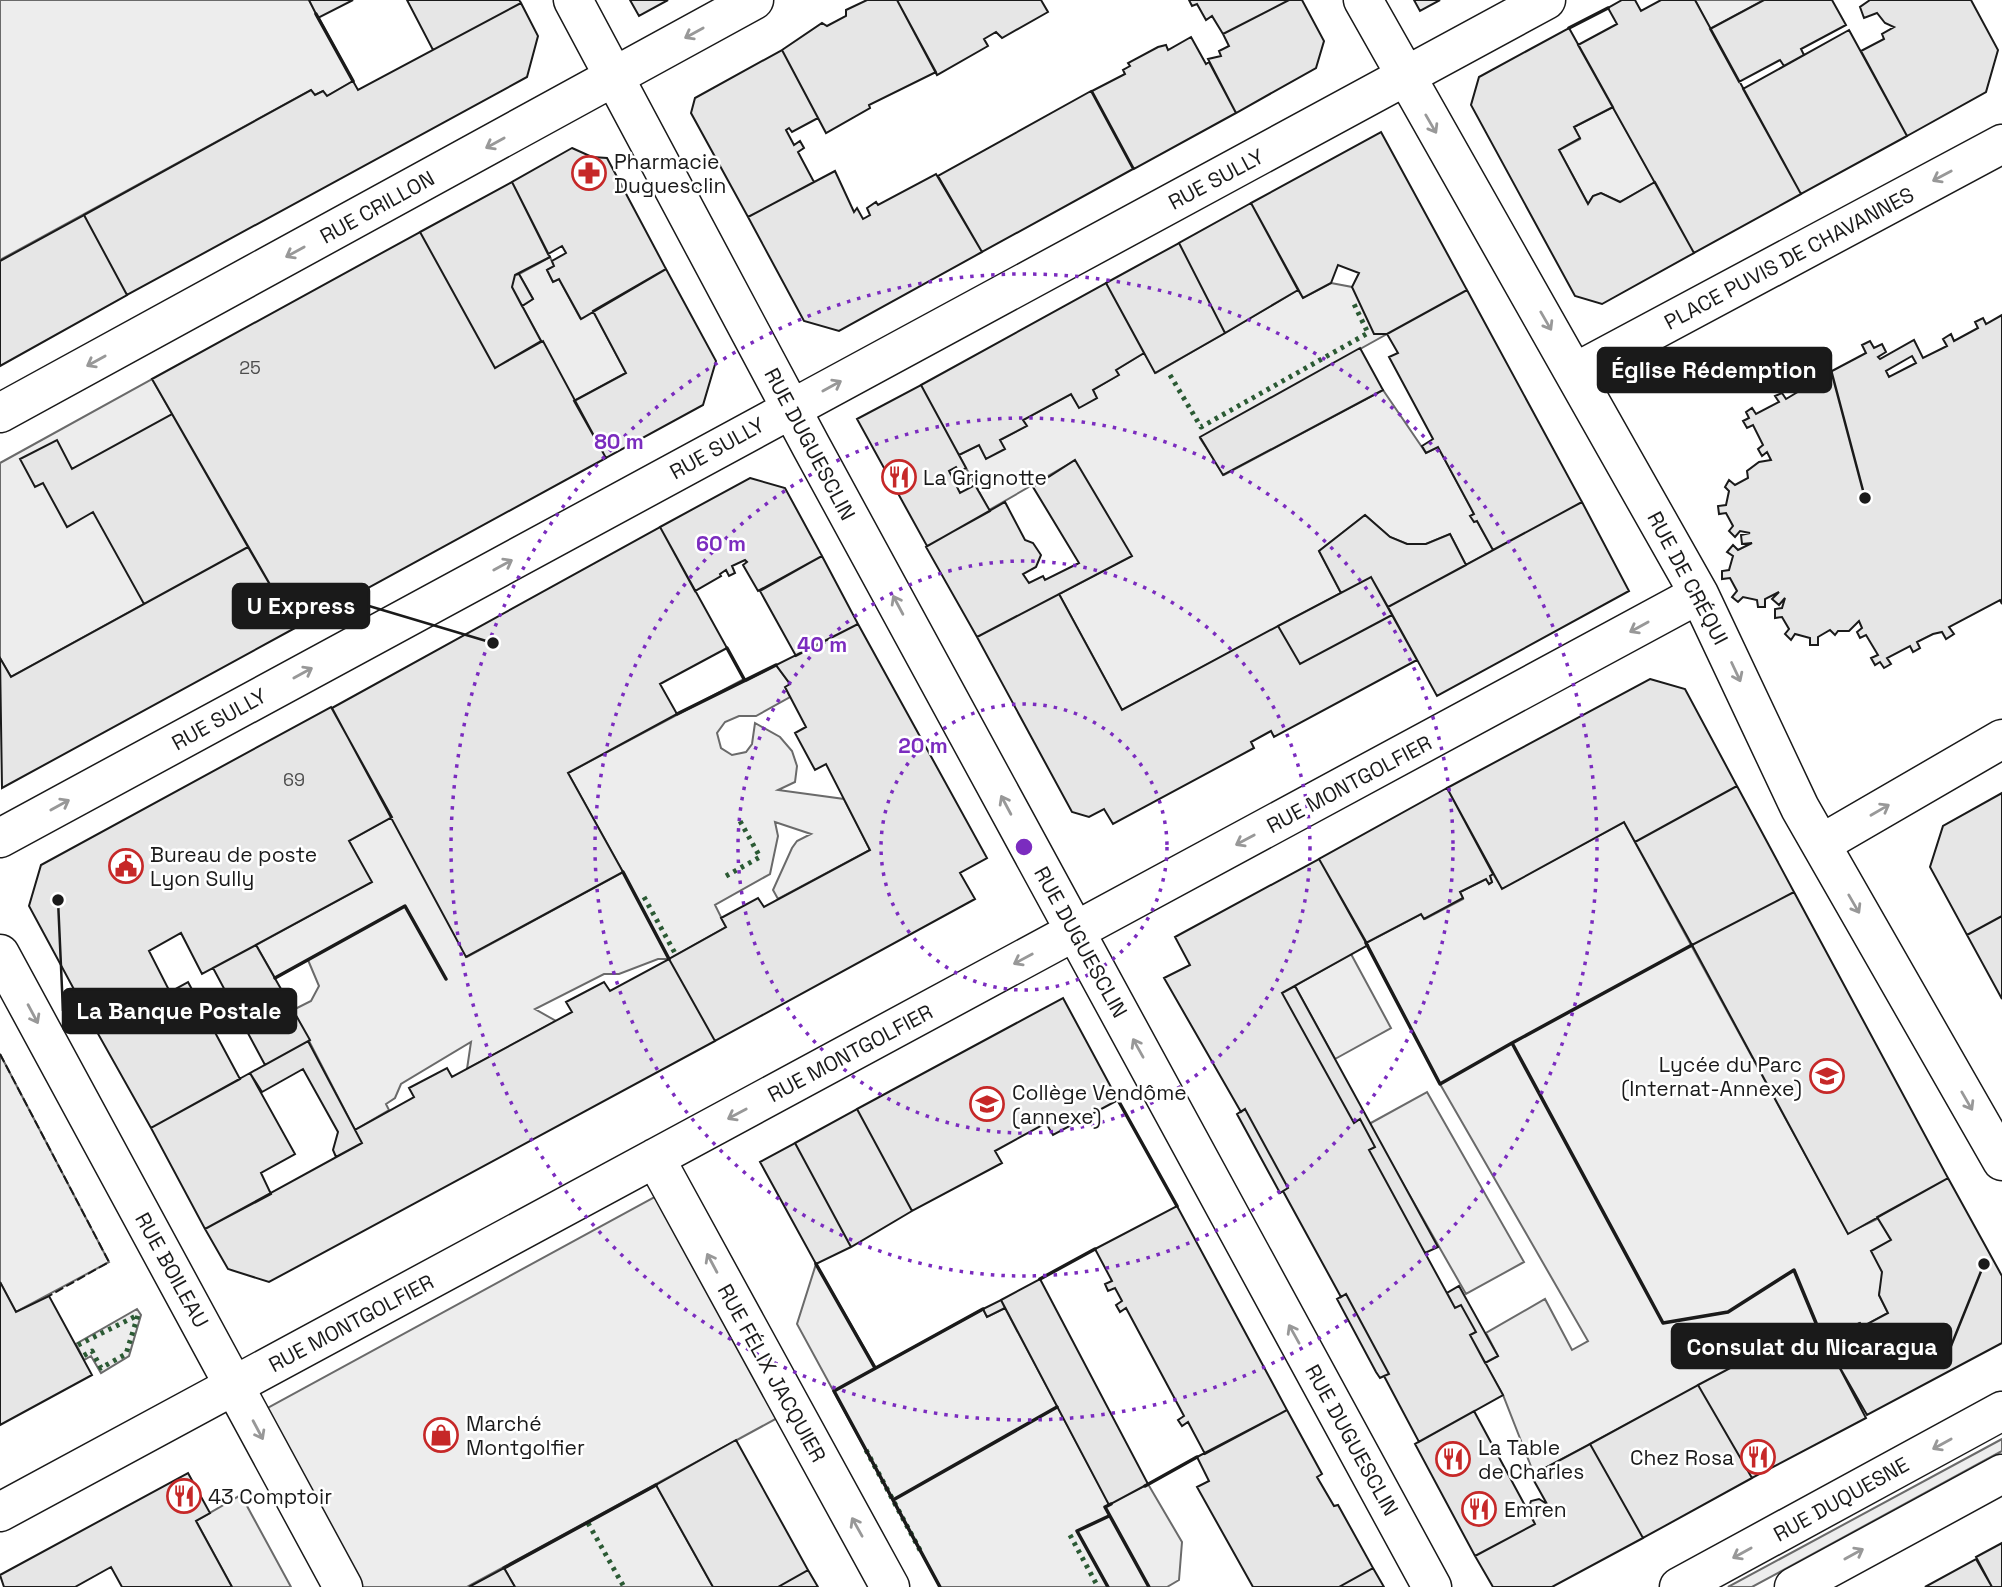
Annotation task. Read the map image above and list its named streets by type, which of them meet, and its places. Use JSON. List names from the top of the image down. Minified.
{"streets":{"street":["RUE SULLY","RUE CRILLON","PLACE PUVIS DE CHAVANNES","RUE DUGUESCLIN","RUE DE CRÉQUI","RUE MONTGOLFIER","RUE BOILEAU","RUE FÉLIX JACQUIER","RUE DUQUESNE"]},"crossings":[["RUE SULLY","RUE DUGUESCLIN"],["RUE SULLY","RUE DE CRÉQUI"],["RUE CRILLON","RUE DUGUESCLIN"],["PLACE PUVIS DE CHAVANNES","RUE DE CRÉQUI"],["RUE DUGUESCLIN","RUE MONTGOLFIER"],["RUE DE CRÉQUI","RUE MONTGOLFIER"],["RUE MONTGOLFIER","RUE BOILEAU"],["RUE MONTGOLFIER","RUE FÉLIX JACQUIER"]],"one_way":["RUE SULLY","RUE CRILLON","PLACE PUVIS DE CHAVANNES","RUE DUGUESCLIN","RUE DE CRÉQUI","RUE MONTGOLFIER","RUE BOILEAU","RUE FÉLIX JACQUIER"],"places":{"pharmacy":["Pharmacie Duguesclin"],"restaurant":["La Grignotte","Chez Rosa","La Table de Charles","43 Comptoir","Emren"],"other":["Église Rédemption","U Express","La Banque Postale","Consulat du Nicaragua"],"public building":["Bureau de poste Lyon Sully"],"school or university":["Lycée du Parc (Internat-Annexe)","Collège Vendôme (annexe)"],"shop":["Marché Montgolfier"]},"house_numbers":["25","69"],"rings":["80 m","60 m","40 m","20 m"]}
